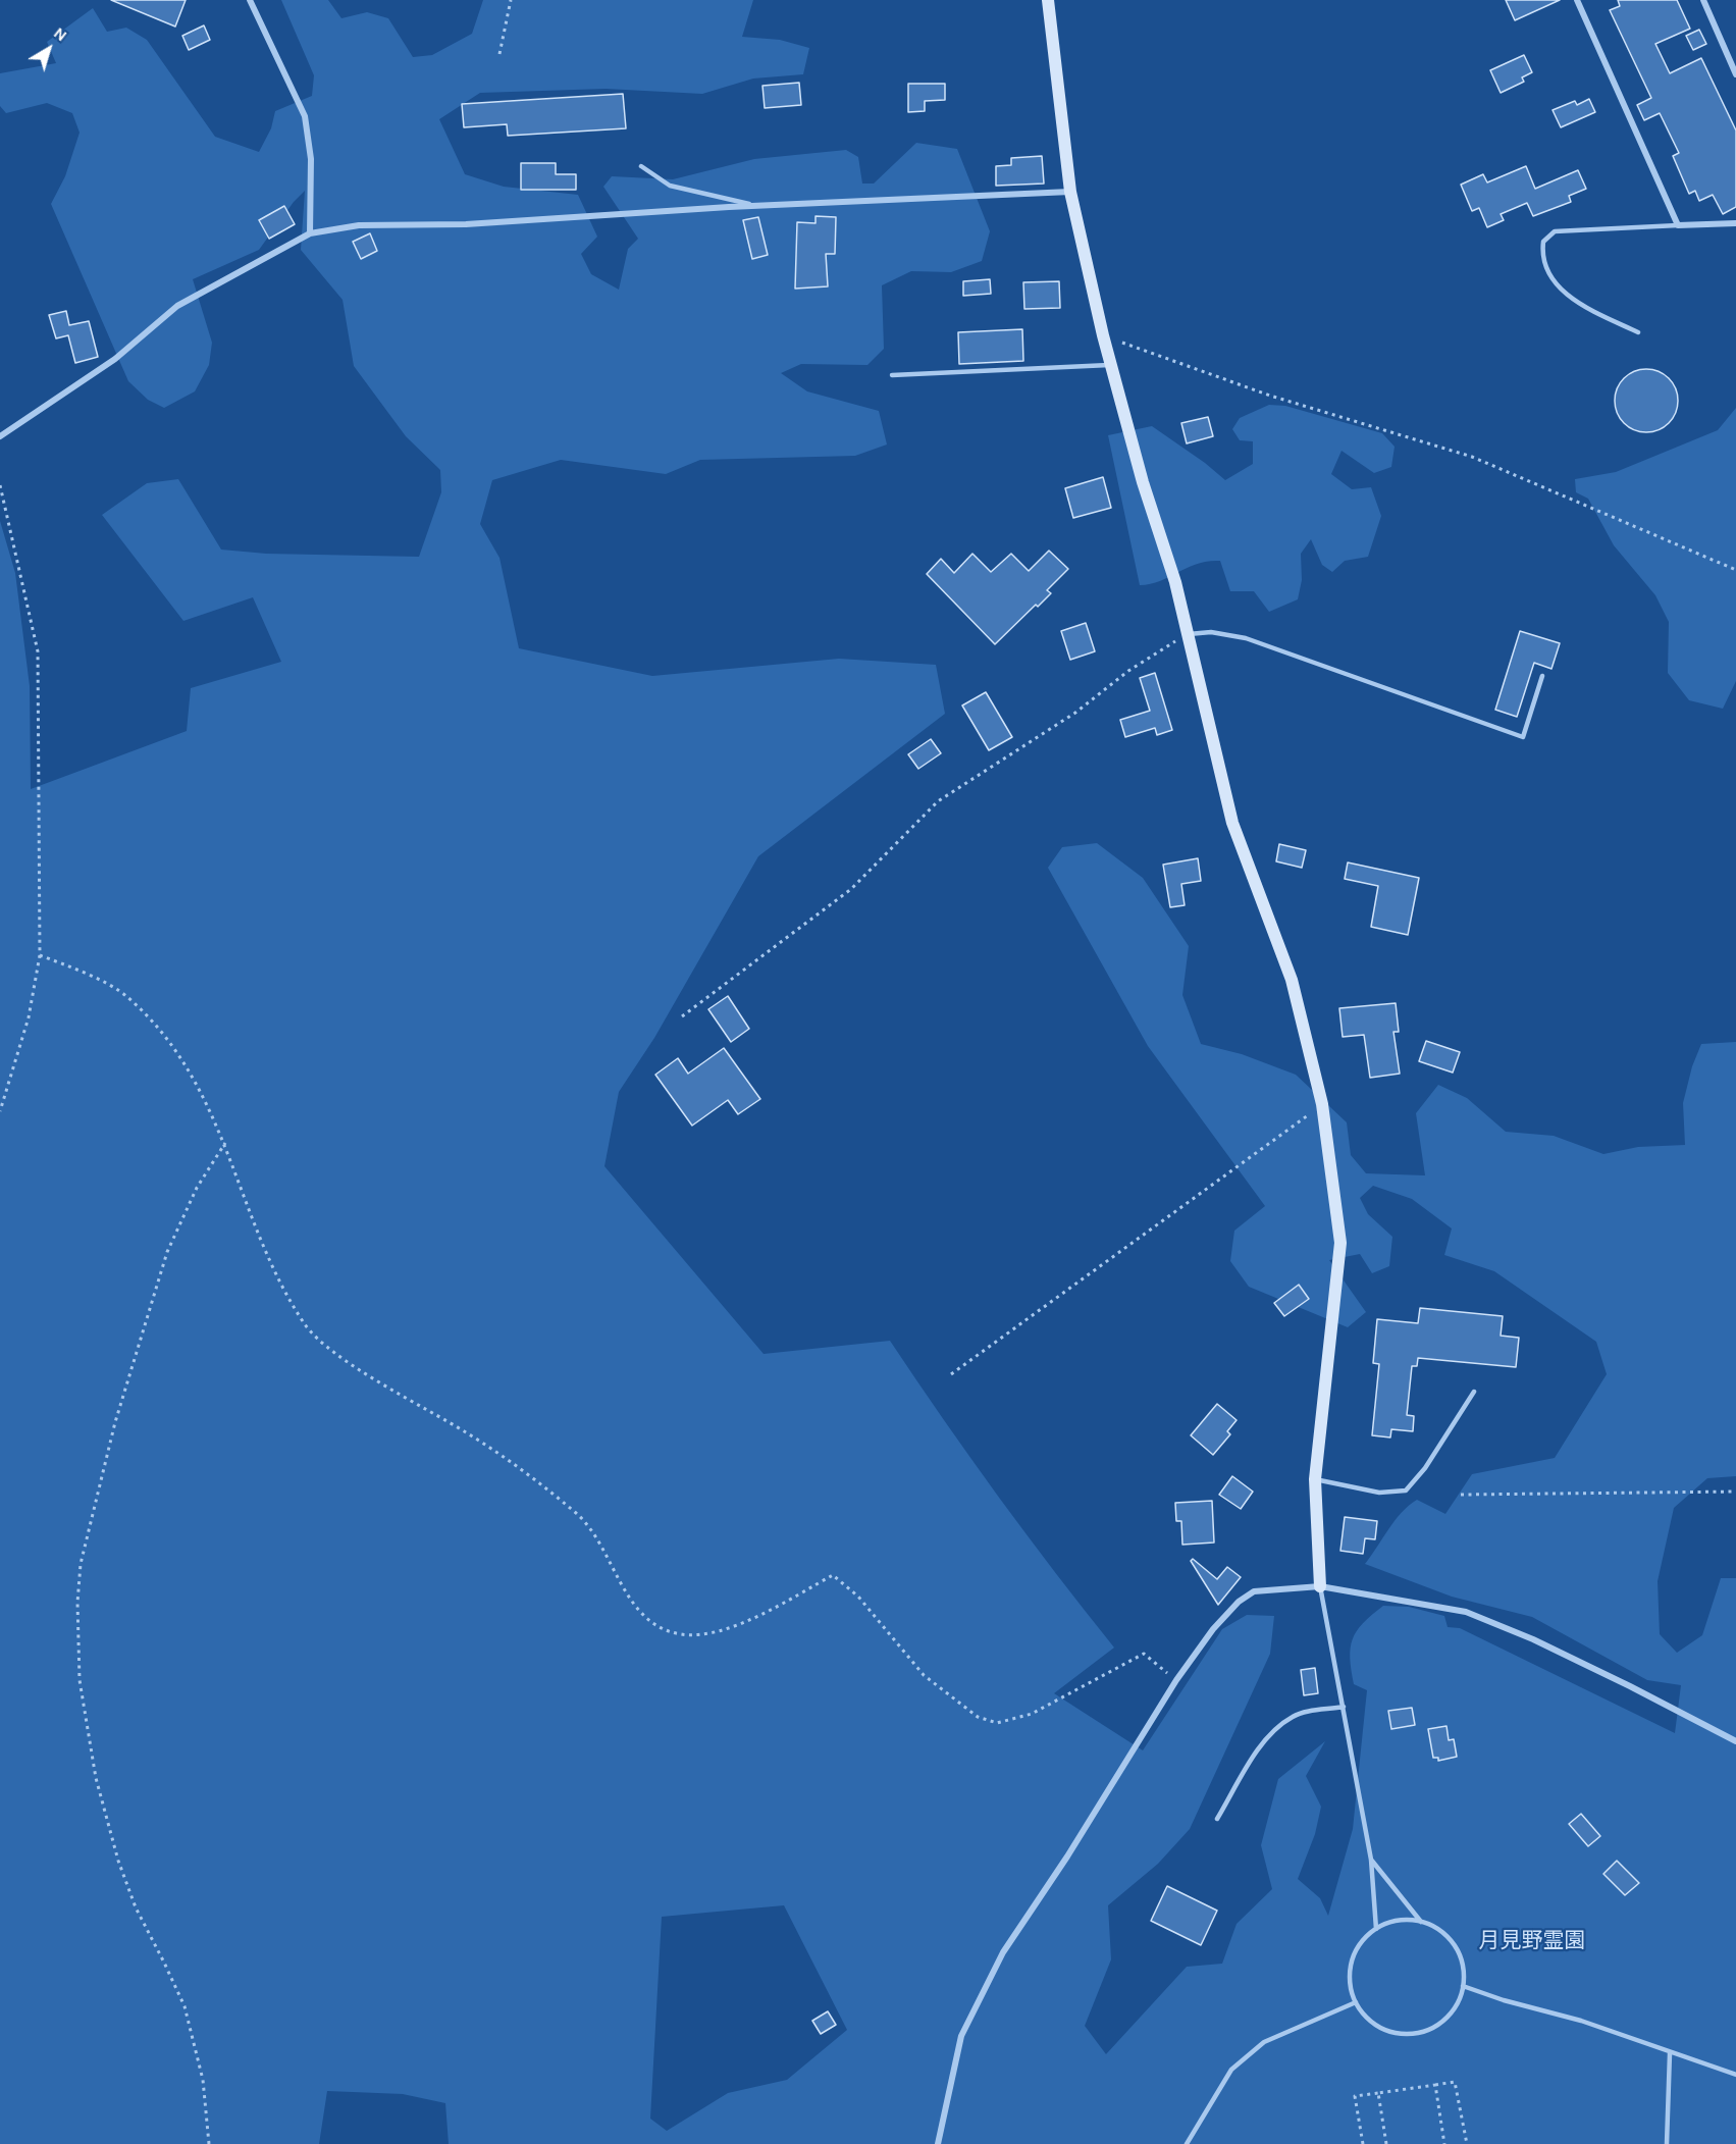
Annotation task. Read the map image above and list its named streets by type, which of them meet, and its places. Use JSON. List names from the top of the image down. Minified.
{"parks":["月見野霊園"],"north":"top right"}
